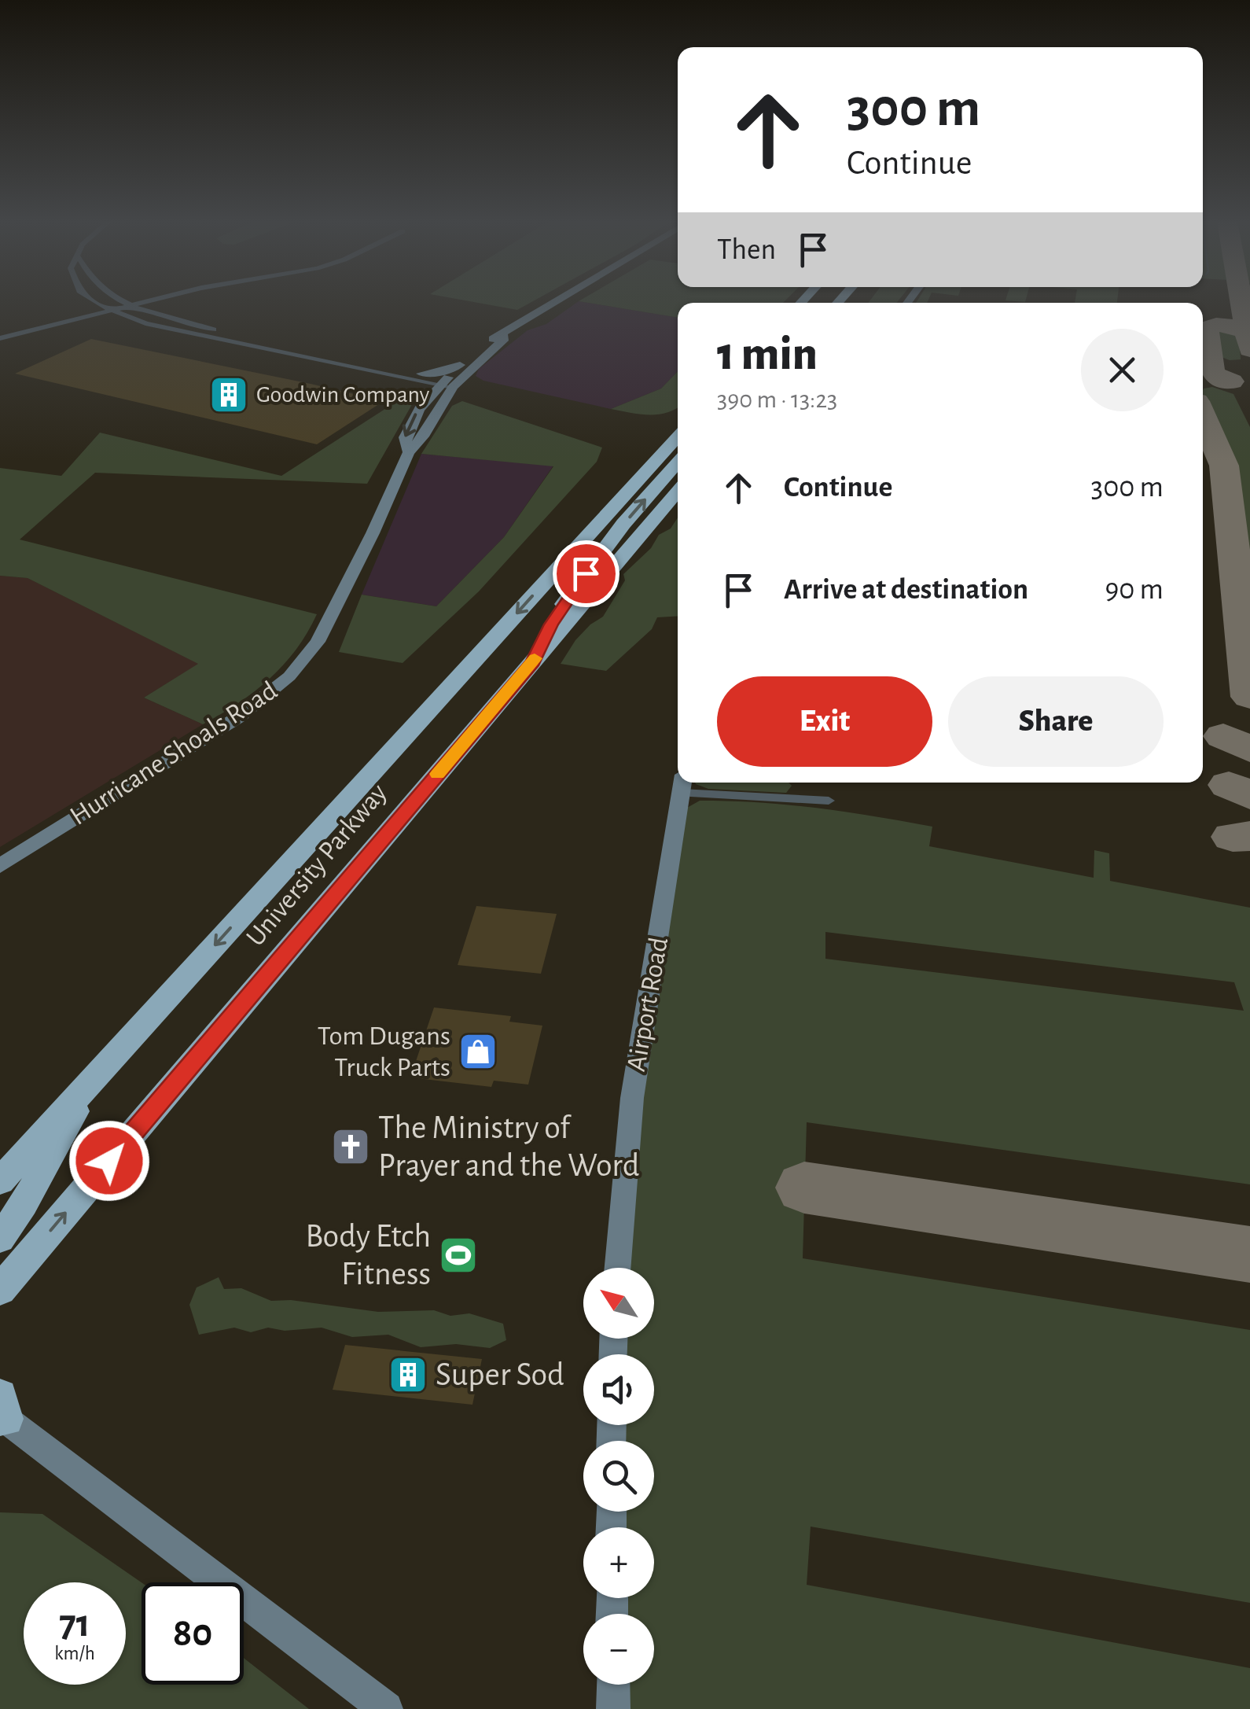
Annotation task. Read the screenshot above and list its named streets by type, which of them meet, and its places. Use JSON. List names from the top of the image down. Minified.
{"streets":{"highway":["University Parkway"],"street":["Hurricane Shoals Road","Airport Road"]},"places":{"building":["Goodwin Company","Super Sod"],"shop":["Tom Dugans Truck Parts"],"church":["The Ministry of Prayer and the Word"],"sports":["Body Etch Fitness"]},"north":"top left","page":{"turn":["300 m","Continue"],"then":"Then","heading":["1 min","390 m · 13:23"],"list":[{"name":"Continue","value":"300 m"},{"name":"Arrive at destination","value":"90 m"}],"buttons":["Exit","Share"],"map_buttons":["+","−"],"speed":"71 km/h","limit":"80"}}
